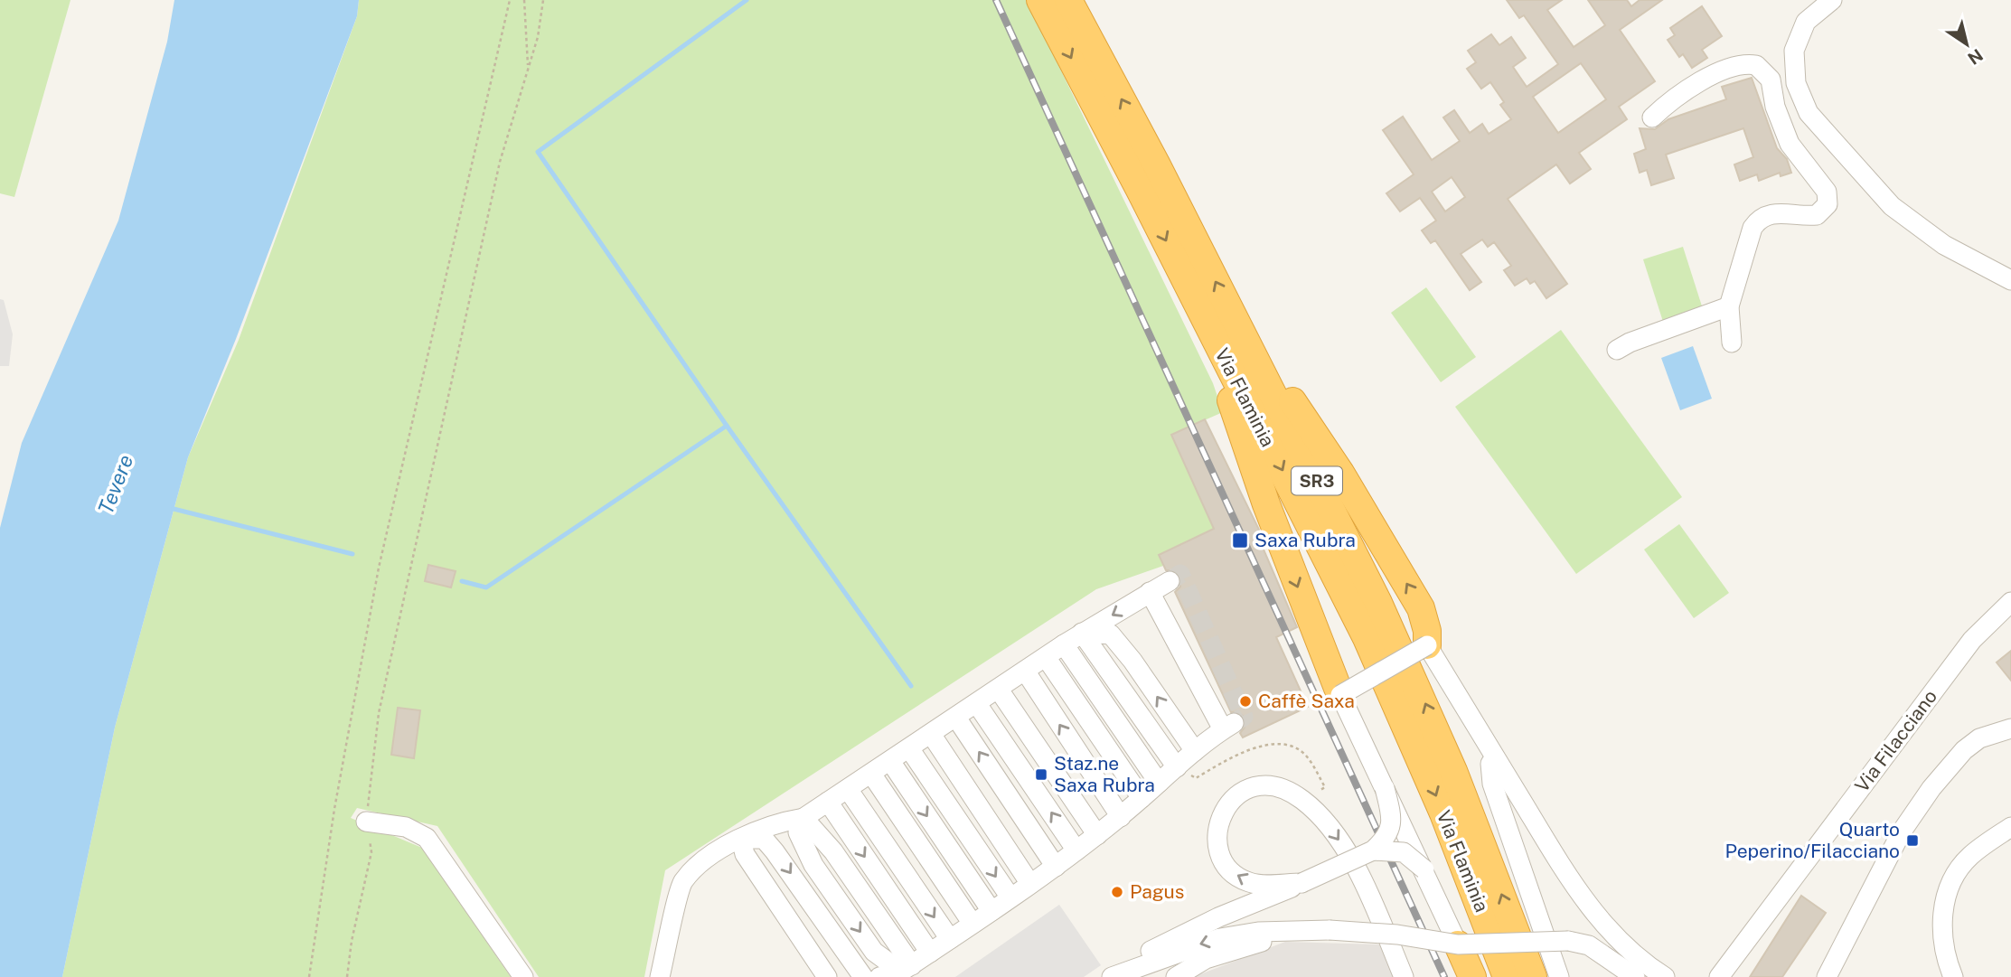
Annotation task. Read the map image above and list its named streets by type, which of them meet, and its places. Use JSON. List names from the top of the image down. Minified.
{"streets":{"highway":["Via Flaminia","SR3"],"street":["Via Filacciano"]},"water":["Tevere"],"places":{"transit":["Saxa Rubra","Staz.ne Saxa Rubra","Quarto Peperino/Filacciano"],"other":["Caffè Saxa","Pagus"]},"north":"bottom right"}
